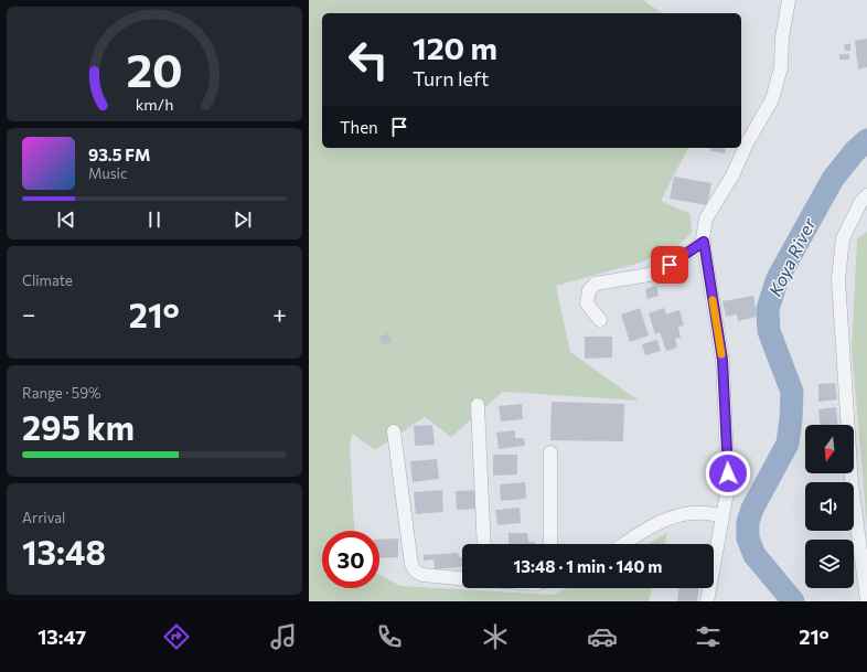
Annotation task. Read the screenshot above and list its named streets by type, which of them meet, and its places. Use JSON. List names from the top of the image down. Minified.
{"water":["Koya River"],"north":"bottom","page":{"turn":["120 m","Turn left"],"then":"Then","song":["93.5 FM","Music"],"tile":["Climate",["Range · 59%","295 km"],["Arrival","13:48"]],"heat":["−","21°","+"],"limit":"30","trip":"13:48 · 1 min · 140 m","tabs":["13:47","21°"],"gauge":["20","km/h"]}}
